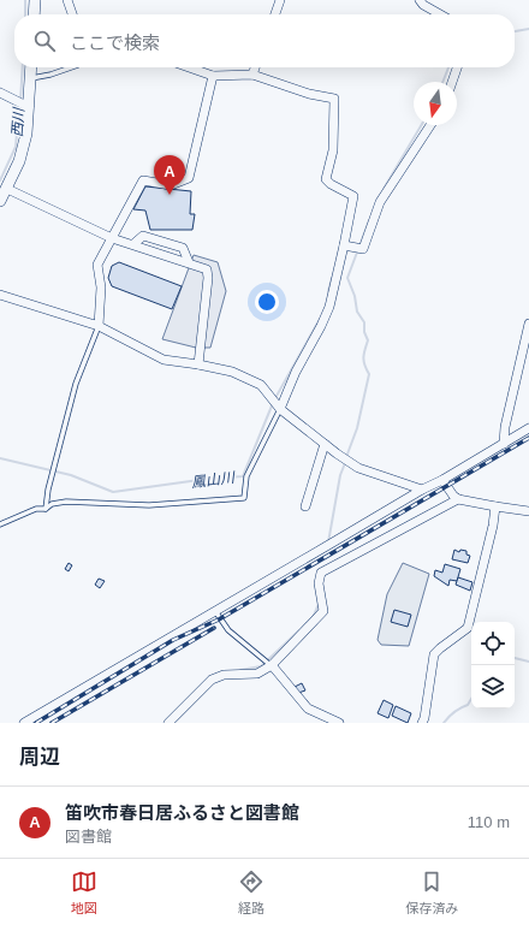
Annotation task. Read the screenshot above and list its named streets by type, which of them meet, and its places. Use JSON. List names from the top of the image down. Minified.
{"water":["西川","鳳山川"],"north":"bottom","page":{"search":"ここで検索","pins":"A","heading":"周辺","list":[{"mark":"A","name":"笛吹市春日居ふるさと図書館","note":"図書館","value":"110 m"}],"nav":["地図","経路","保存済み"]}}
